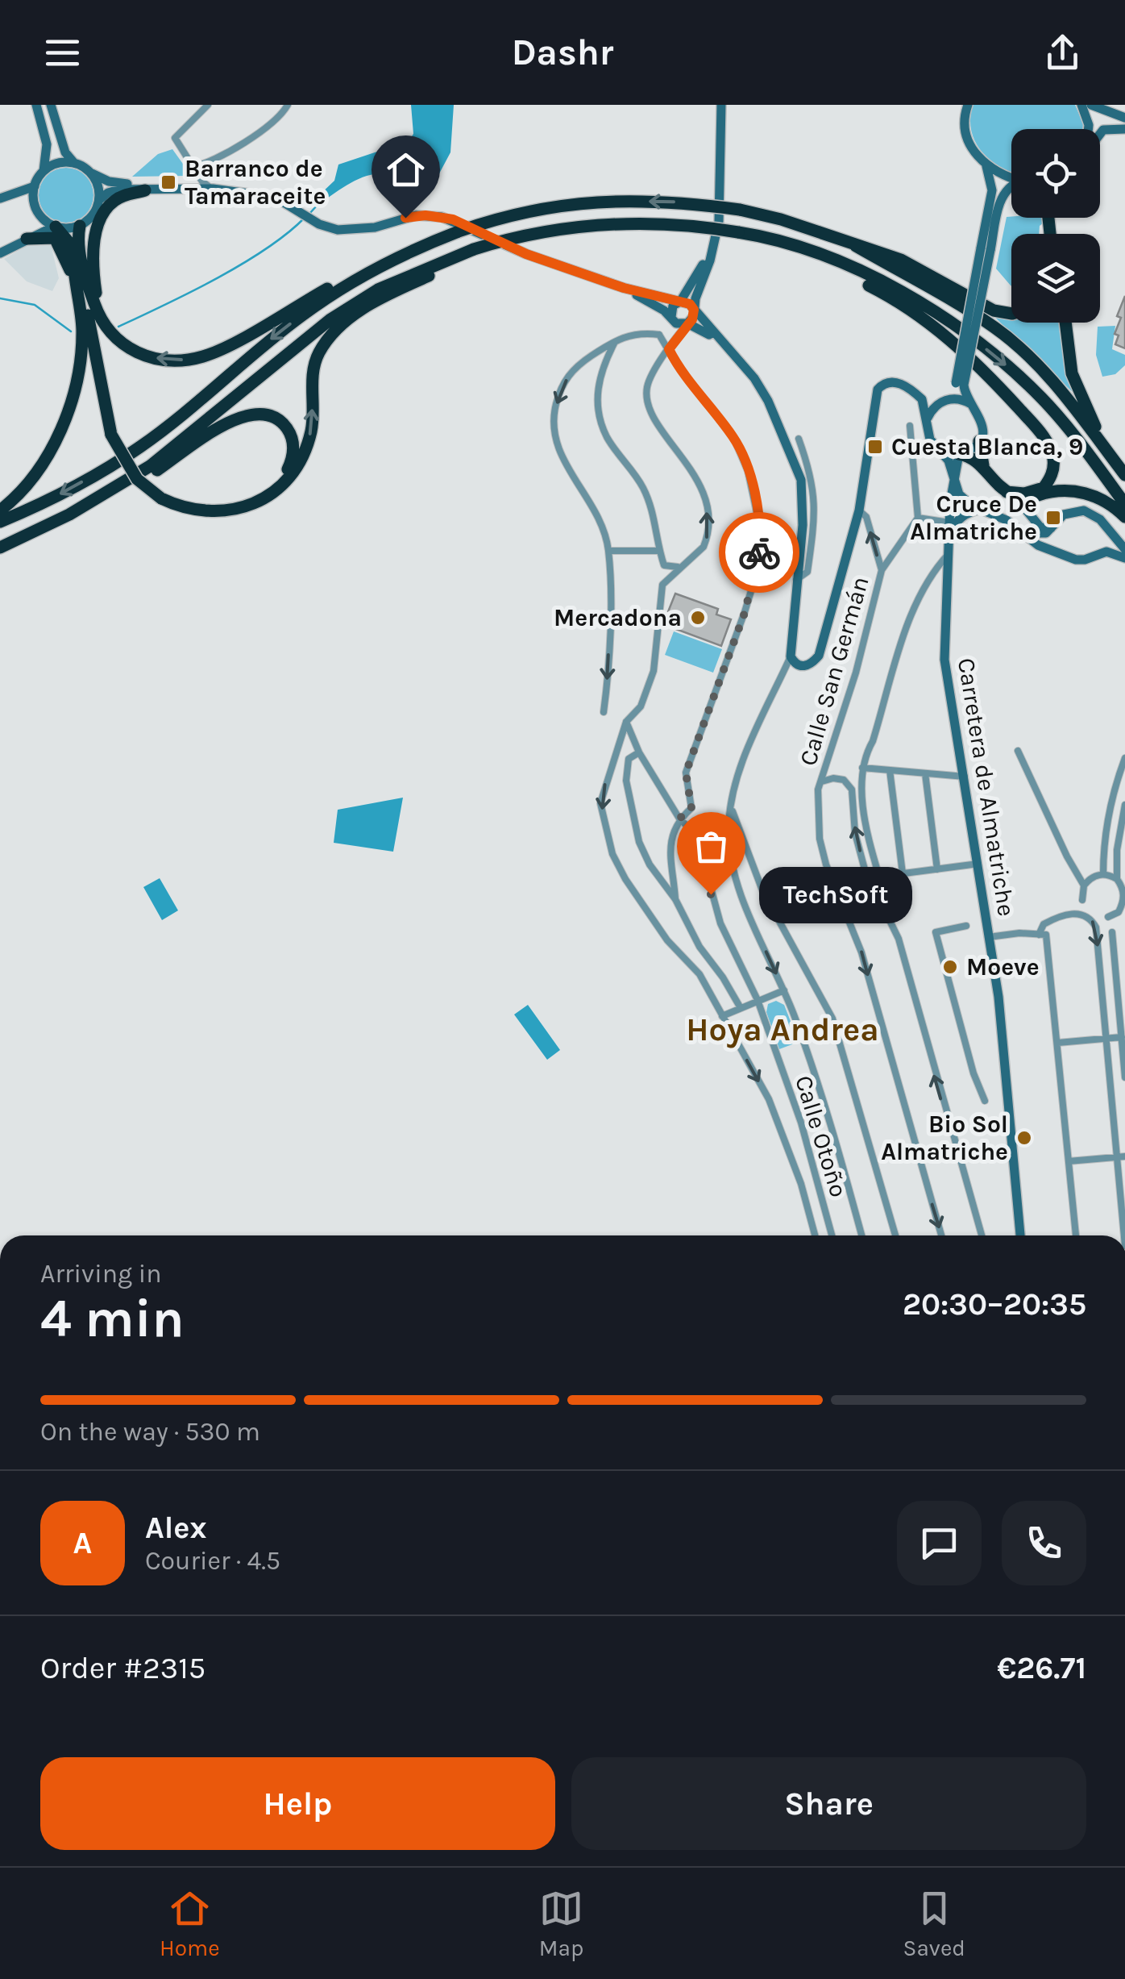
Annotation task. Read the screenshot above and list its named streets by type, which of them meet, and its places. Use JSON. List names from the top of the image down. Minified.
{"streets":{"main road":["Carretera de Almatriche"],"street":["Calle San Germán","Calle Otoño"]},"districts":["Hoya Andrea"],"places":{"transit":["Barranco de Tamaraceite","Cuesta Blanca, 9","Cruce De Almatriche"],"other":["Mercadona","TechSoft","Moeve","Bio Sol Almatriche"]},"page":{"header":"Dashr","bubble":"TechSoft","heading":["4 min","Arriving in","20:30–20:35"],"panel":["Alex","Courier · 4.5","Order #2315","€26.71"],"bar":"On the way · 530 m","round":"A","buttons":["Help","Share"],"tabs":["Home","Map","Saved"]}}
